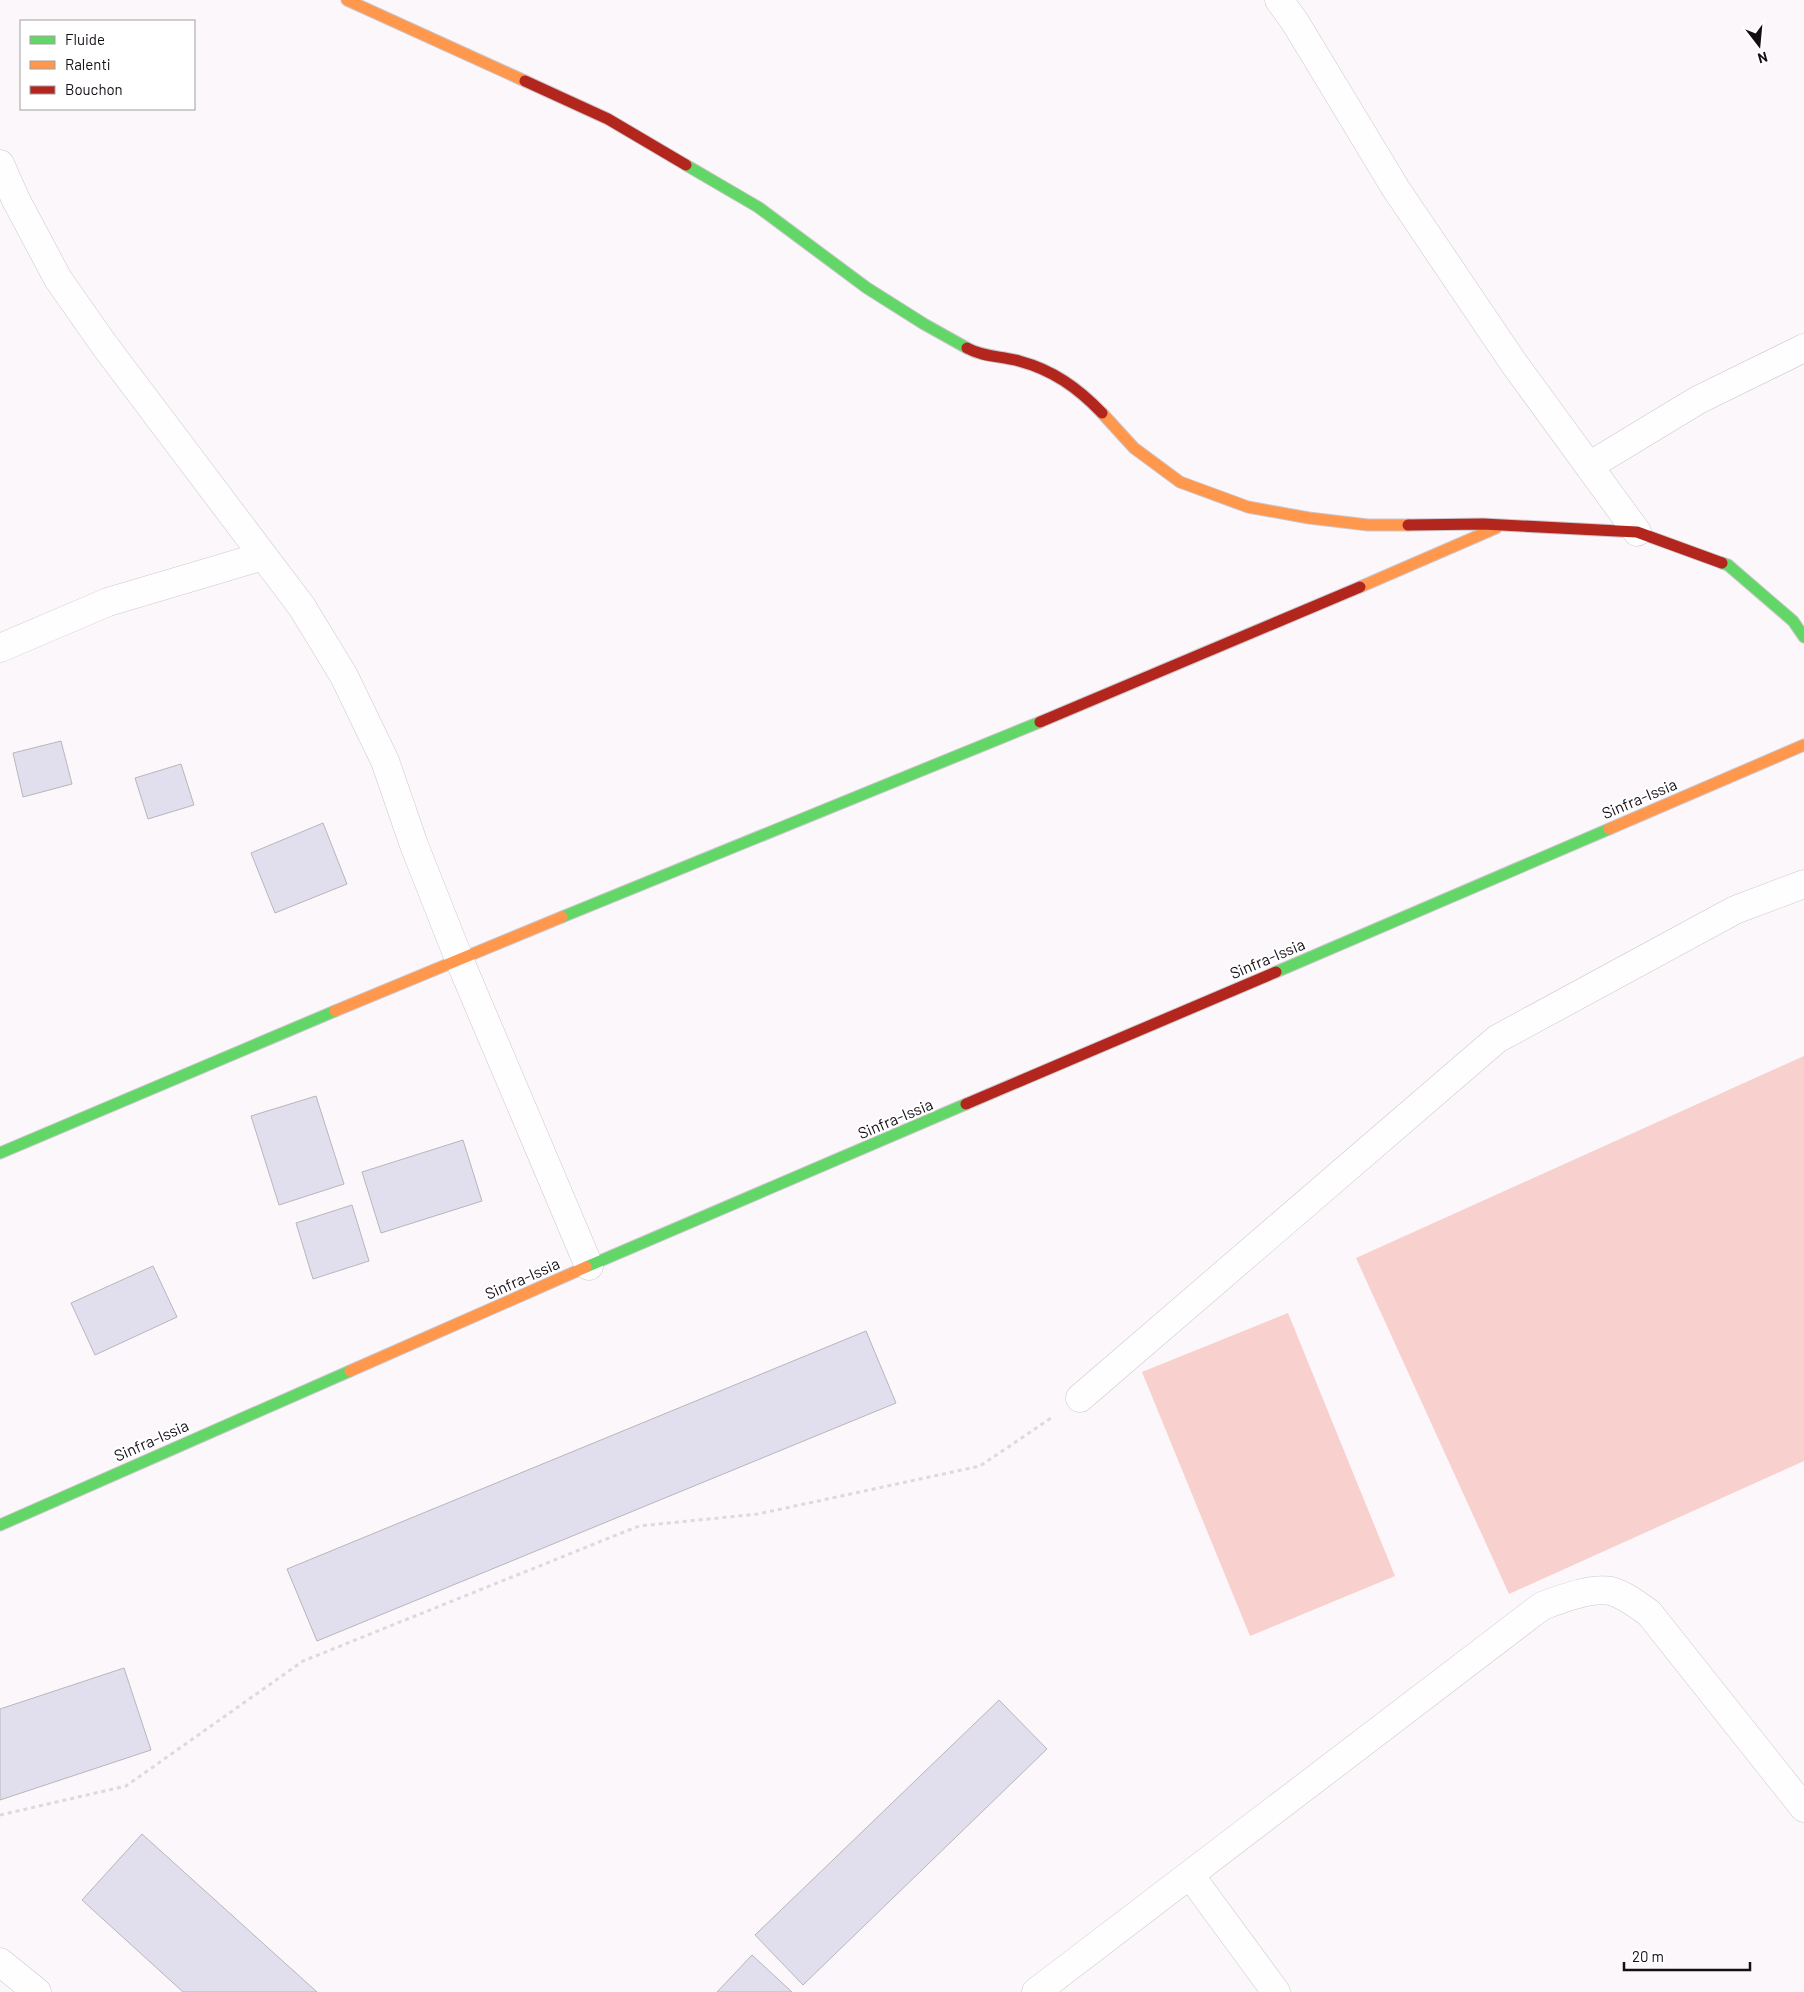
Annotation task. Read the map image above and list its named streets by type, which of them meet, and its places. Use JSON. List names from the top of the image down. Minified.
{"streets":{"street":["Sinfra-Issia"]},"legend":["Fluide","Ralenti","Bouchon"],"scale_bar":"20 m","north":"bottom"}
